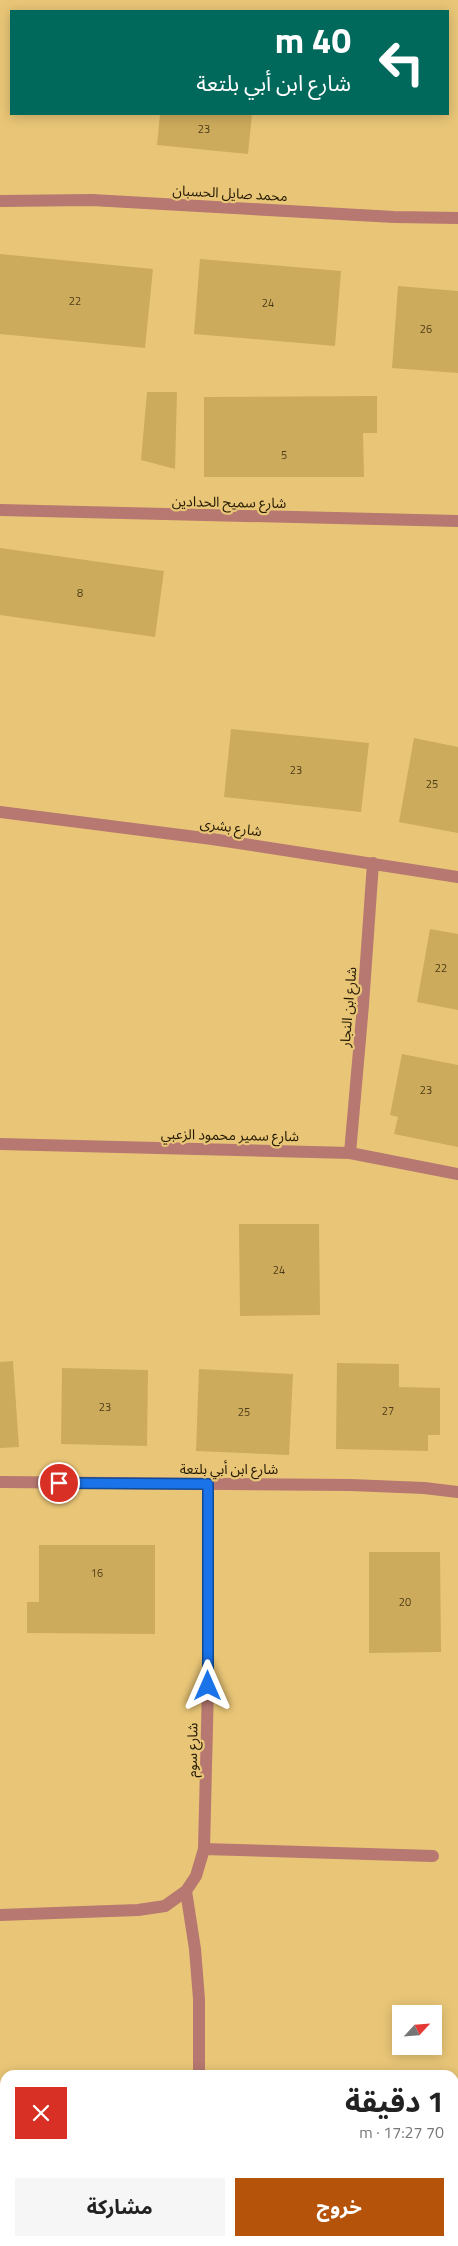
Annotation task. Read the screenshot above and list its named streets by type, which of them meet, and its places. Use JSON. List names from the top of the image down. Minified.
{"streets":{"street":["محمد صايل الحسبان","شارع سميح الحدادين","شارع بشرى","شارع ابن النجار","شارع سمير محمود الزعبي","شارع ابن أبي بلتعة","شارع سوم"]},"crossings":[["شارع بشرى","شارع ابن النجار"],["شارع ابن النجار","شارع سمير محمود الزعبي"],["شارع ابن أبي بلتعة","شارع سوم"]],"house_numbers":["23","22","24","26","5","8","23","25","22","23","24","23","27","25","16","20"],"north":"top right","page":{"turn":["40 m","شارع ابن أبي بلتعة"],"heading":["1 دقيقة","70 m · 17:27"],"buttons":["خروج","مشاركة"]}}
